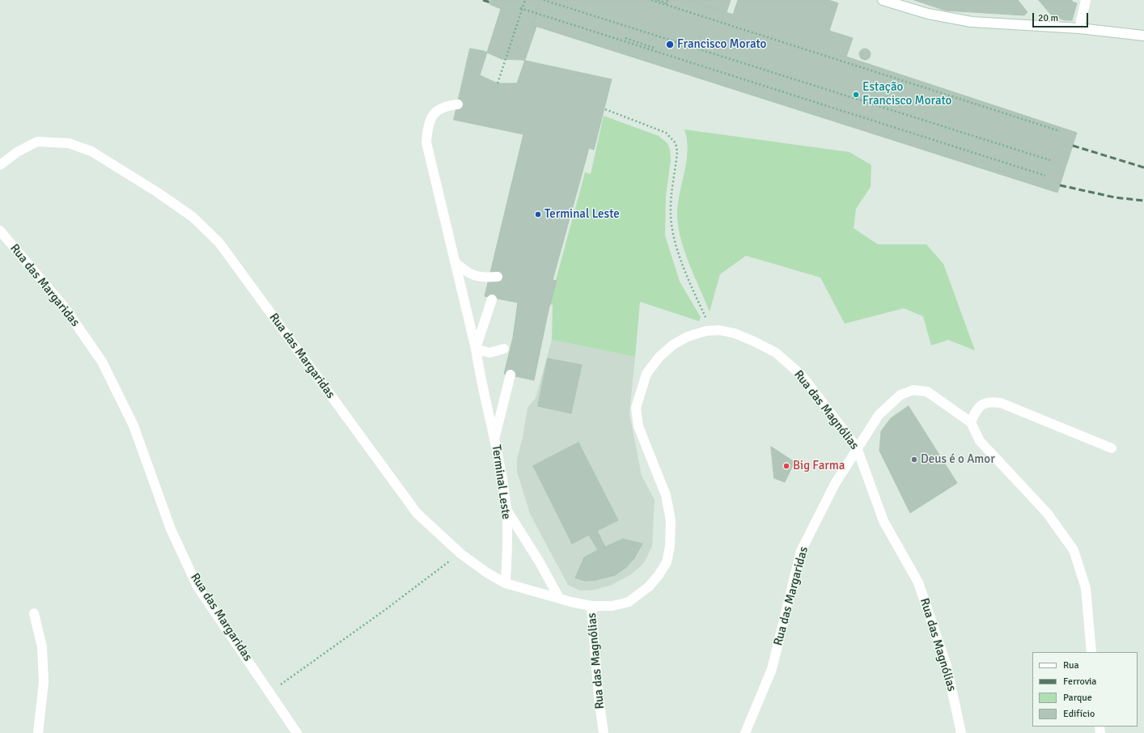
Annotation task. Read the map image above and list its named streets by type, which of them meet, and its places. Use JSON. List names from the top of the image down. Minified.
{"streets":{"street":["Rua das Margaridas","Rua das Magnólias","Terminal Leste"]},"crossings":[["Rua das Margaridas","Rua das Magnólias"],["Rua das Margaridas","Terminal Leste"]],"places":["Francisco Morato","Estação Francisco Morato","Terminal Leste","Deus é o Amor","Big Farma"],"legend":["Rua","Ferrovia","Parque","Edifício"],"scale_bar":"20 m"}
